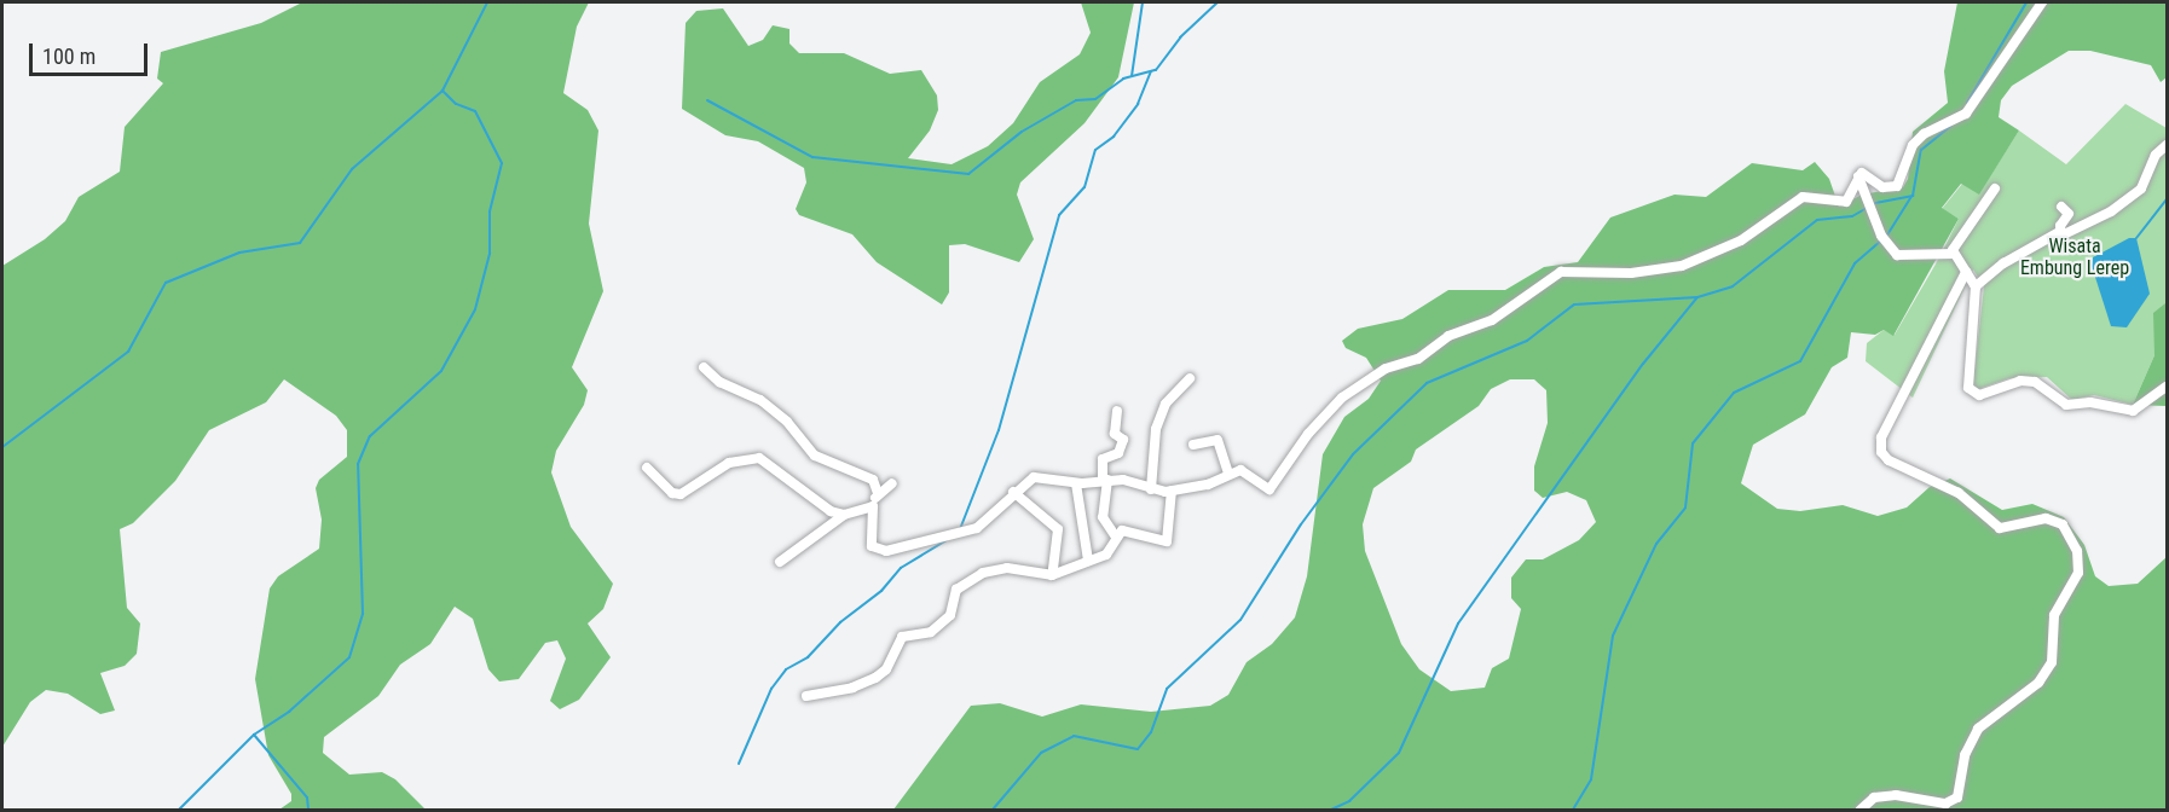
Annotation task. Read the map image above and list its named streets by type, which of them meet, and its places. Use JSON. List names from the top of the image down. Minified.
{"parks":["Wisata Embung Lerep"],"scale_bar":"100 m"}
